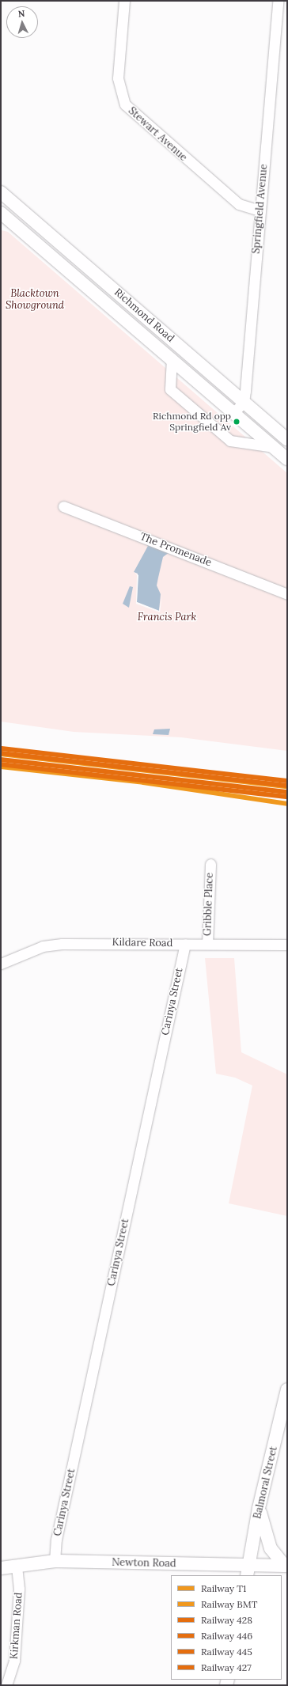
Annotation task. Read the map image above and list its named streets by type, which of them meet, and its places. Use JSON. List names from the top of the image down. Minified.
{"streets":{"main road":["Richmond Road","Balmoral Street","Newton Road"],"street":["Stewart Avenue","Springfield Avenue","The Promenade","Gribble Place","Kildare Road","Carinya Street","Kirkman Road"]},"crossings":[["Stewart Avenue","Springfield Avenue"],["Springfield Avenue","Richmond Road"],["Gribble Place","Kildare Road"],["Kildare Road","Carinya Street"],["Carinya Street","Newton Road"],["Balmoral Street","Newton Road"],["Newton Road","Kirkman Road"]],"parks":["Blacktown Showground","Francis Park"],"places":["Richmond Rd opp Springfield Av"],"lines":["rail line 446","rail line 427","rail line BMT","rail line 428","rail line 445","rail line T1"],"legend":["Railway T1","Railway BMT","Railway 428","Railway 446","Railway 445","Railway 427"],"north":"top"}
